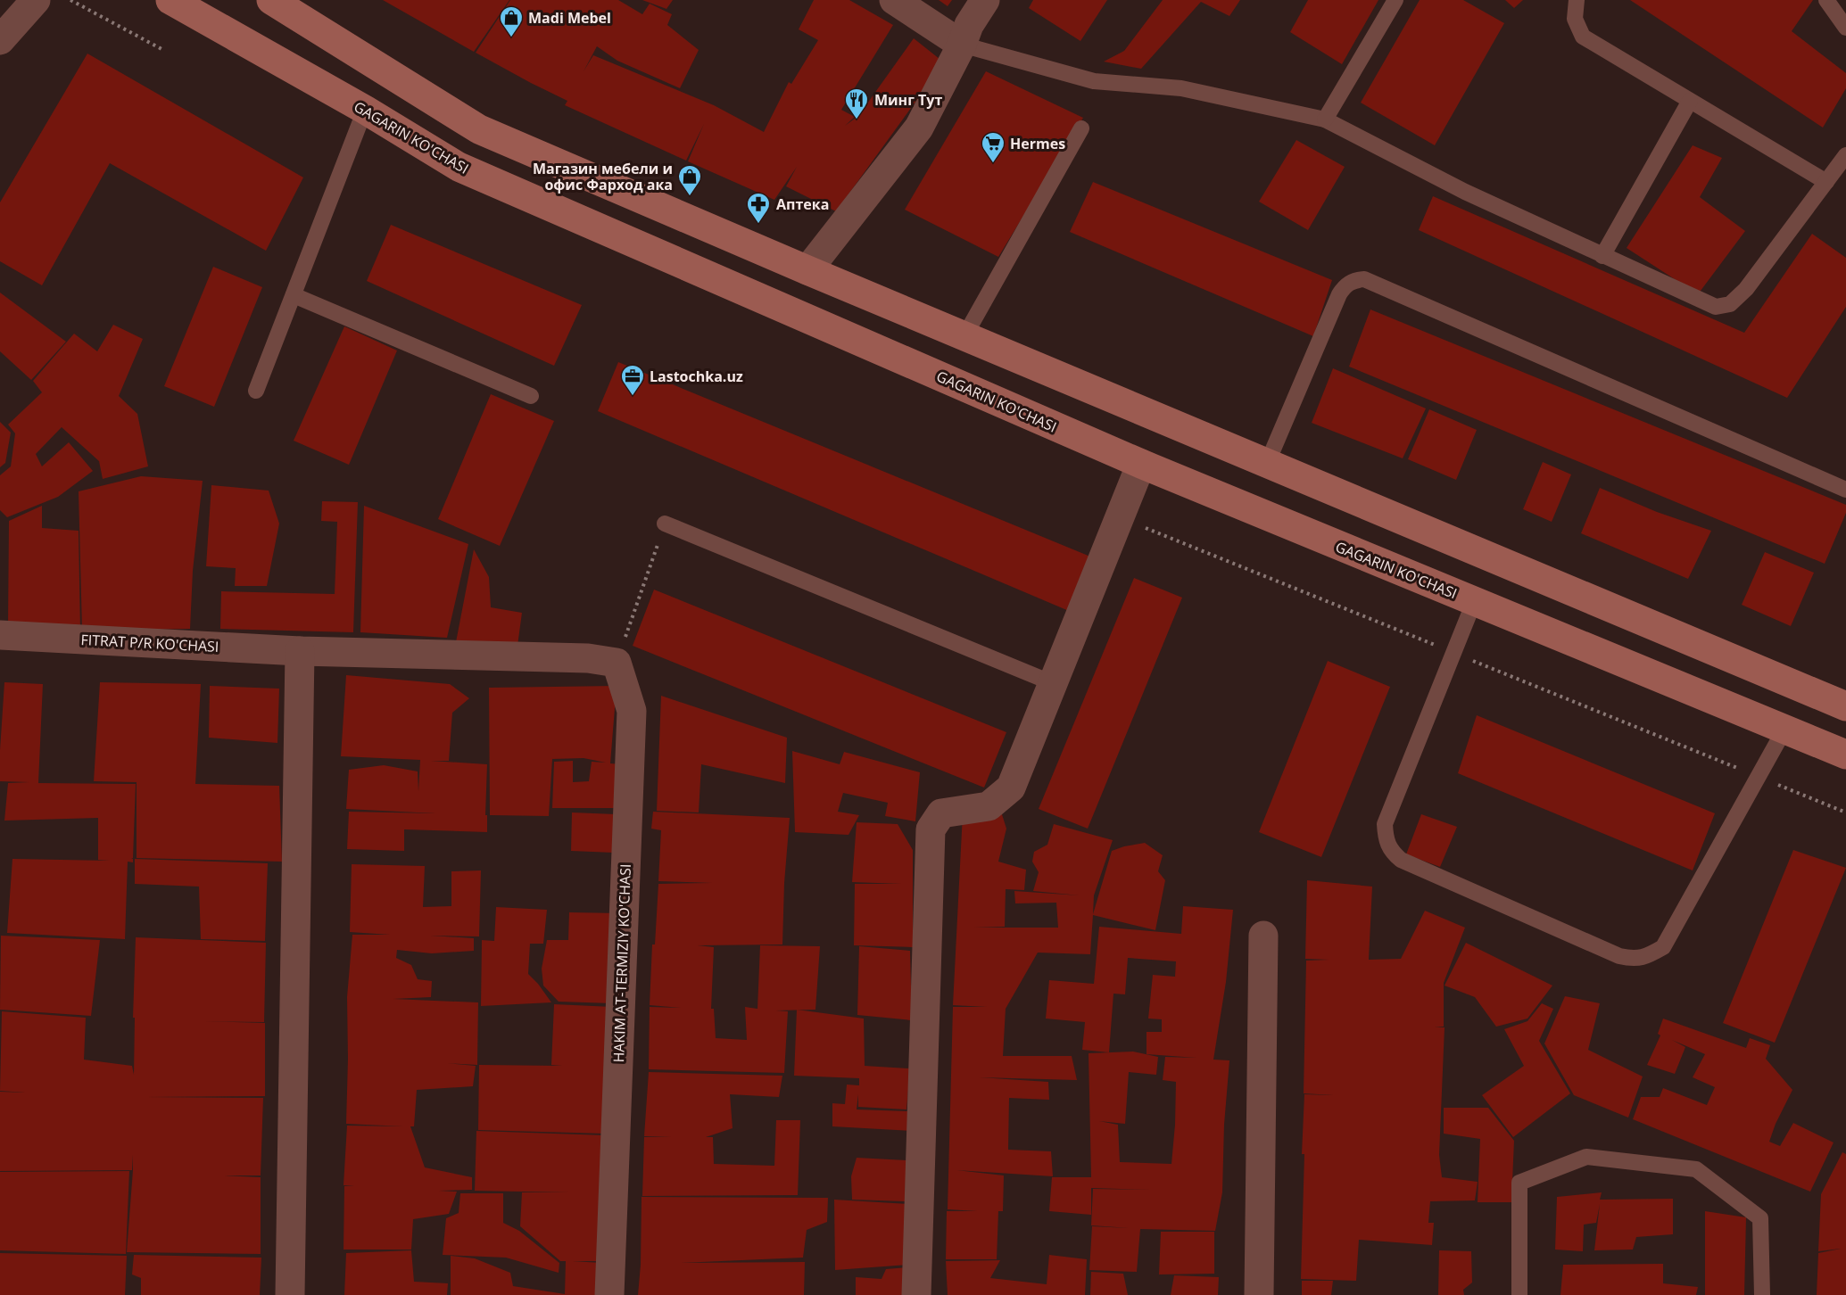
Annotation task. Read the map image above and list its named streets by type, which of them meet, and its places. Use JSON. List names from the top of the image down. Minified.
{"streets":{"main road":["GAGARIN KO'CHASI"],"street":["FITRAT P/R KO'CHASI","HAKIM AT-TERMIZIY KO'CHASI"]},"crossings":[["FITRAT P/R KO'CHASI","HAKIM AT-TERMIZIY KO'CHASI"]],"places":{"shop":["Madi Mebel","Магазин мебели и офис Фарход ака"],"restaurant":["Минг Тут"],"supermarket":["Hermes"],"pharmacy":["Аптека"],"office":["Lastochka.uz"]}}
